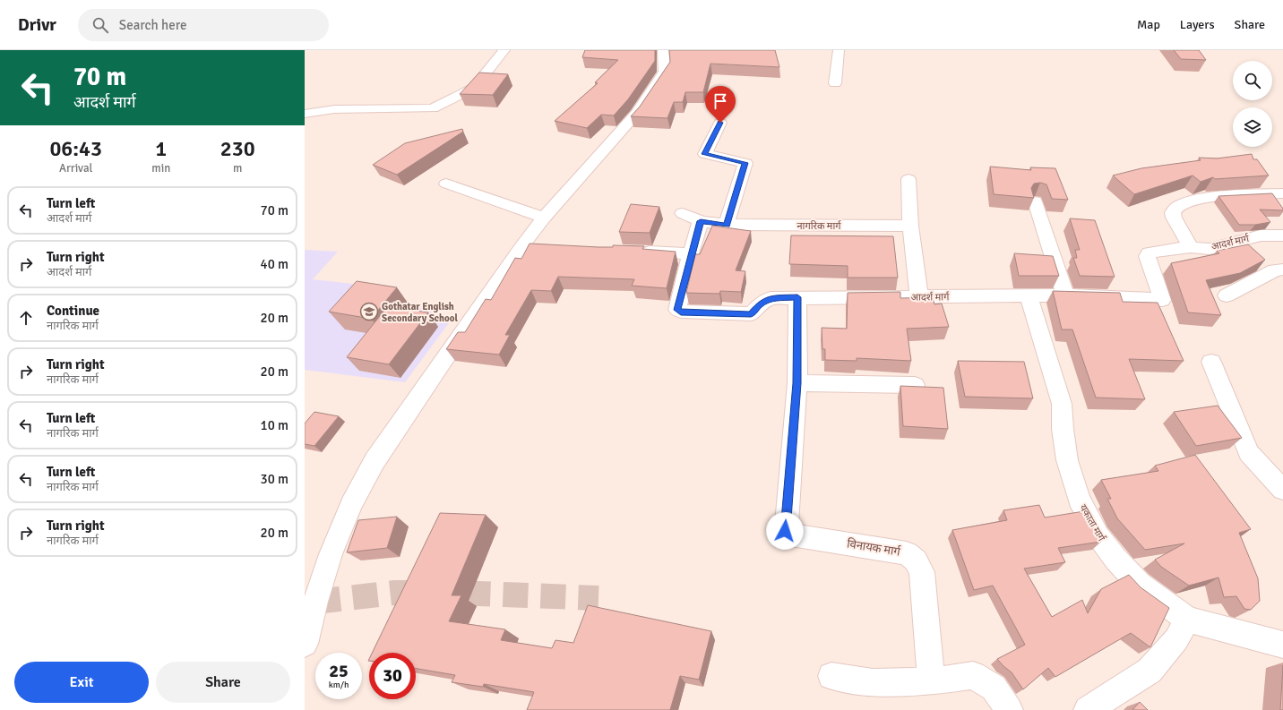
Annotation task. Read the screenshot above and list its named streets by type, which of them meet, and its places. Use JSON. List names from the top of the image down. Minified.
{"streets":{"street":["नागरिक मार्ग","आदर्श मार्ग","यकाता मार्ग","विनायक मार्ग"]},"crossings":[["आदर्श मार्ग","यकाता मार्ग"],["आदर्श मार्ग","विनायक मार्ग"]],"places":{"school or university":["Gothatar English Secondary School"]},"page":{"header":"Drivr","search":"Search here","nav":["Map","Layers","Share"],"turn":["70 m","आदर्श मार्ग"],"eta":["06:43","Arrival","1","min","230","m"],"list":[{"name":"Turn left","note":"आदर्श मार्ग","value":"70 m"},{"name":"Turn right","note":"आदर्श मार्ग","value":"40 m"},{"name":"Continue","note":"नागरिक मार्ग","value":"20 m"},{"name":"Turn right","note":"नागरिक मार्ग","value":"20 m"},{"name":"Turn left","note":"नागरिक मार्ग","value":"10 m"},{"name":"Turn left","note":"नागरिक मार्ग","value":"30 m"},{"name":"Turn right","note":"नागरिक मार्ग","value":"20 m"}],"speed":"25 km/h","limit":"30","buttons":["Exit","Share"]}}
